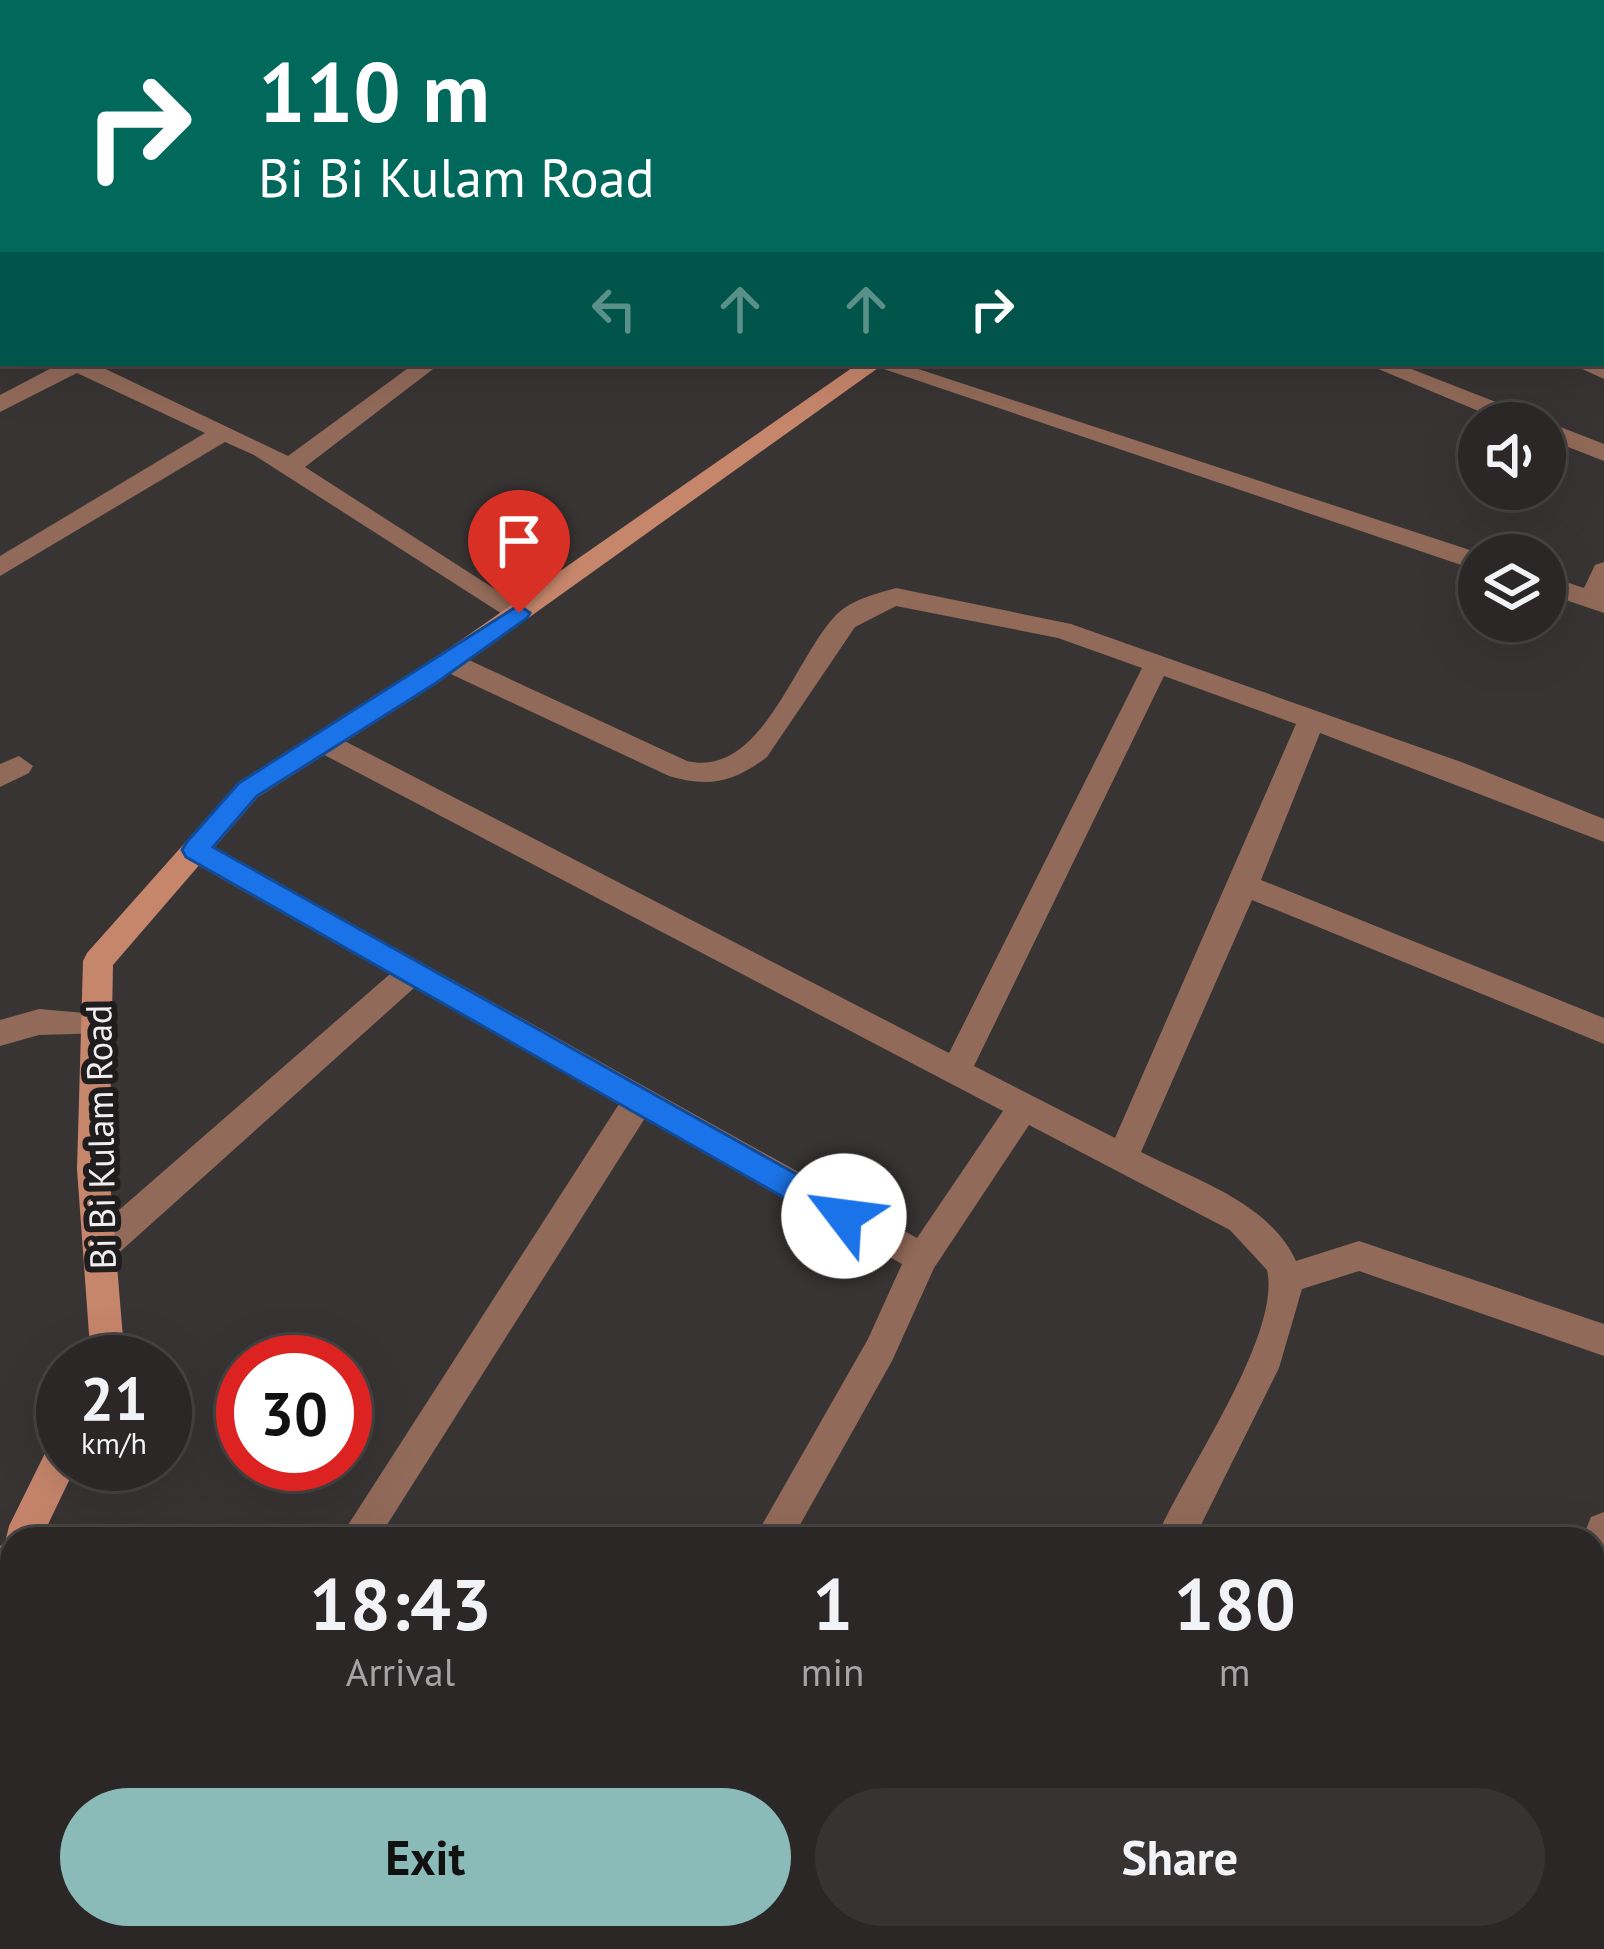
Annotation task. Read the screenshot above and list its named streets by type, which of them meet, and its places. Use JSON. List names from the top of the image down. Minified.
{"streets":{"street":["Bi Bi Kulam Road"]},"page":{"turn":["110 m","Bi Bi Kulam Road"],"speed":"21 km/h","limit":"30","eta":["18:43","Arrival","1","min","180","m"],"buttons":["Exit","Share"]}}
